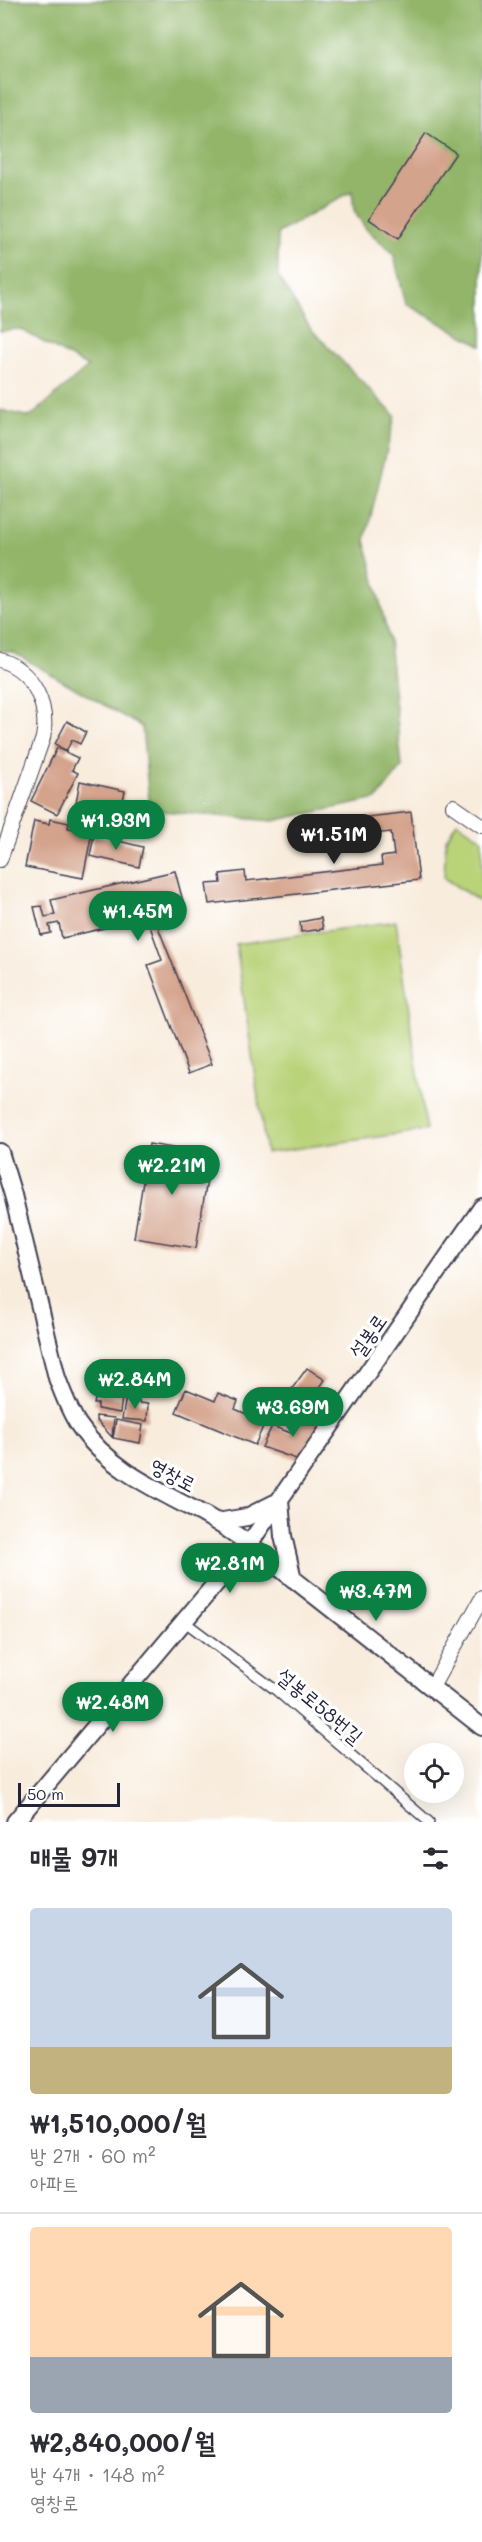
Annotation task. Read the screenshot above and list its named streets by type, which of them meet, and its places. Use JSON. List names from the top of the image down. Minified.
{"streets":{"street":["설봉로","영창로","설봉로58번길"]},"crossings":[["설봉로","영창로"],["설봉로","설봉로58번길"]],"scale_bar":"50 m","page":{"price":["₩1.93M","₩1.51M","₩1.45M","₩2.21M","₩2.84M","₩3.69M","₩2.81M","₩3.47M","₩2.48M"],"scale":"50 m","heading":"매물 9개","list":[{"name":"₩1,510,000/월","note":"방 2개 · 60 m² · 아파트"},{"name":"₩2,840,000/월","note":"방 4개 · 148 m² · 영창로"}]}}
